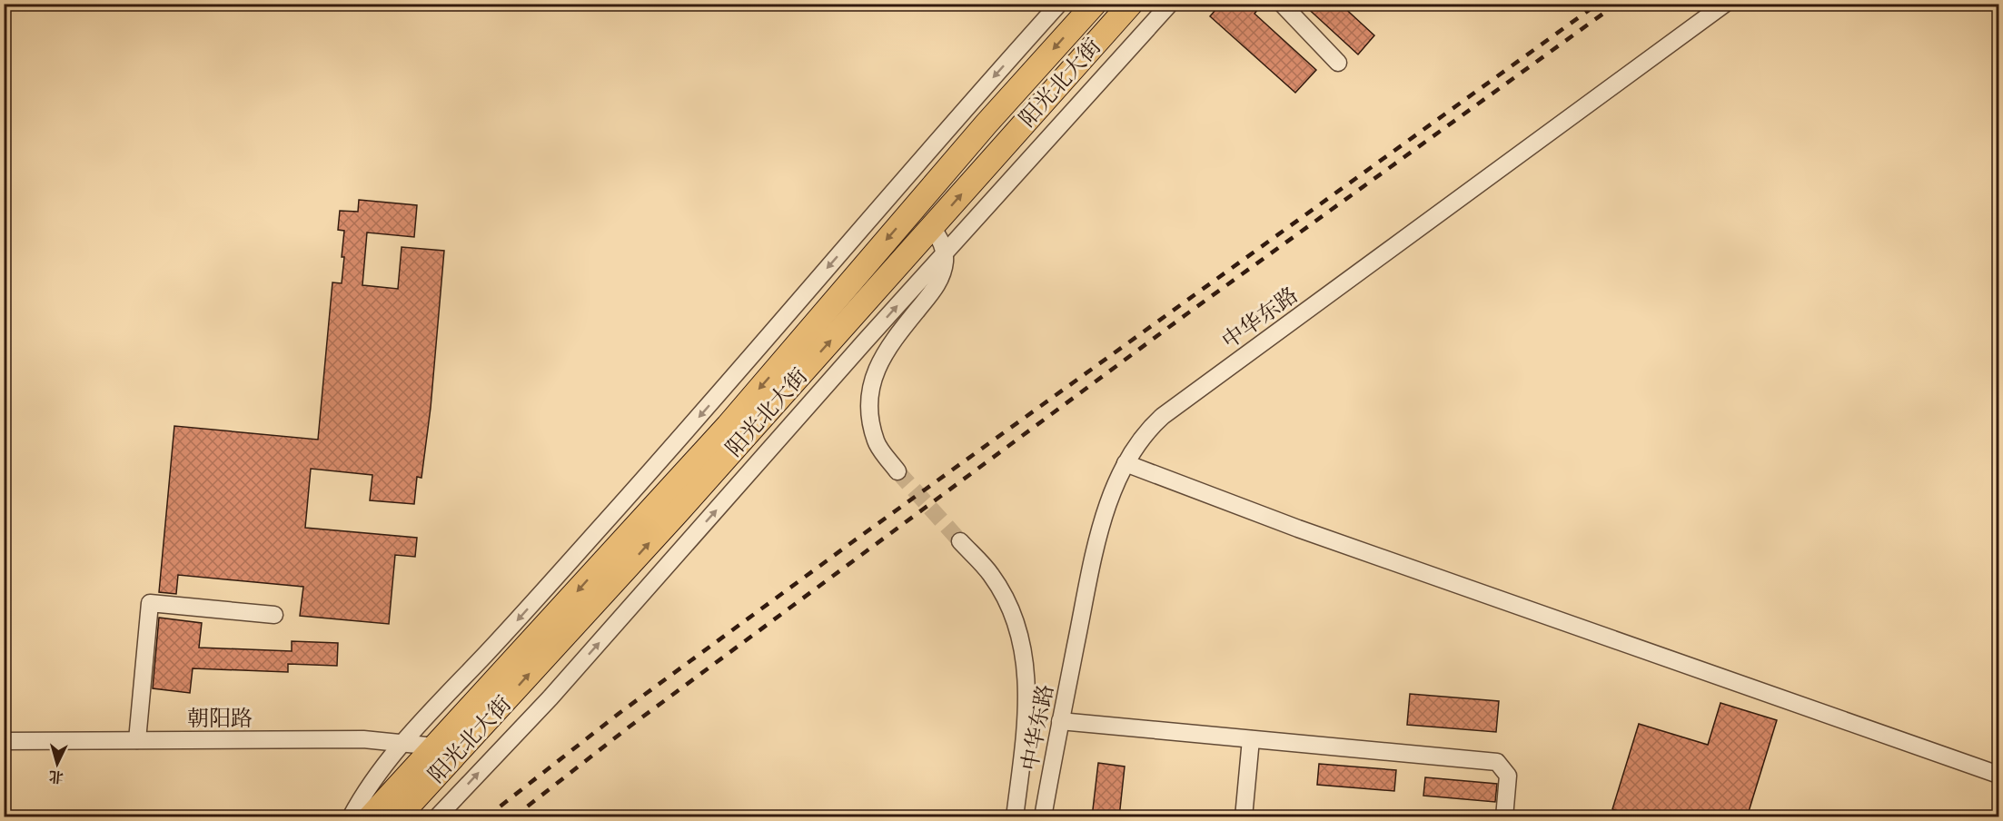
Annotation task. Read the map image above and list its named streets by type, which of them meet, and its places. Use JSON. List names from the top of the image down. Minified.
{"streets":{"highway":["阳光北大街"],"street":["中华东路","朝阳路"]},"crossings":[["阳光北大街","朝阳路"]],"north":"bottom"}
